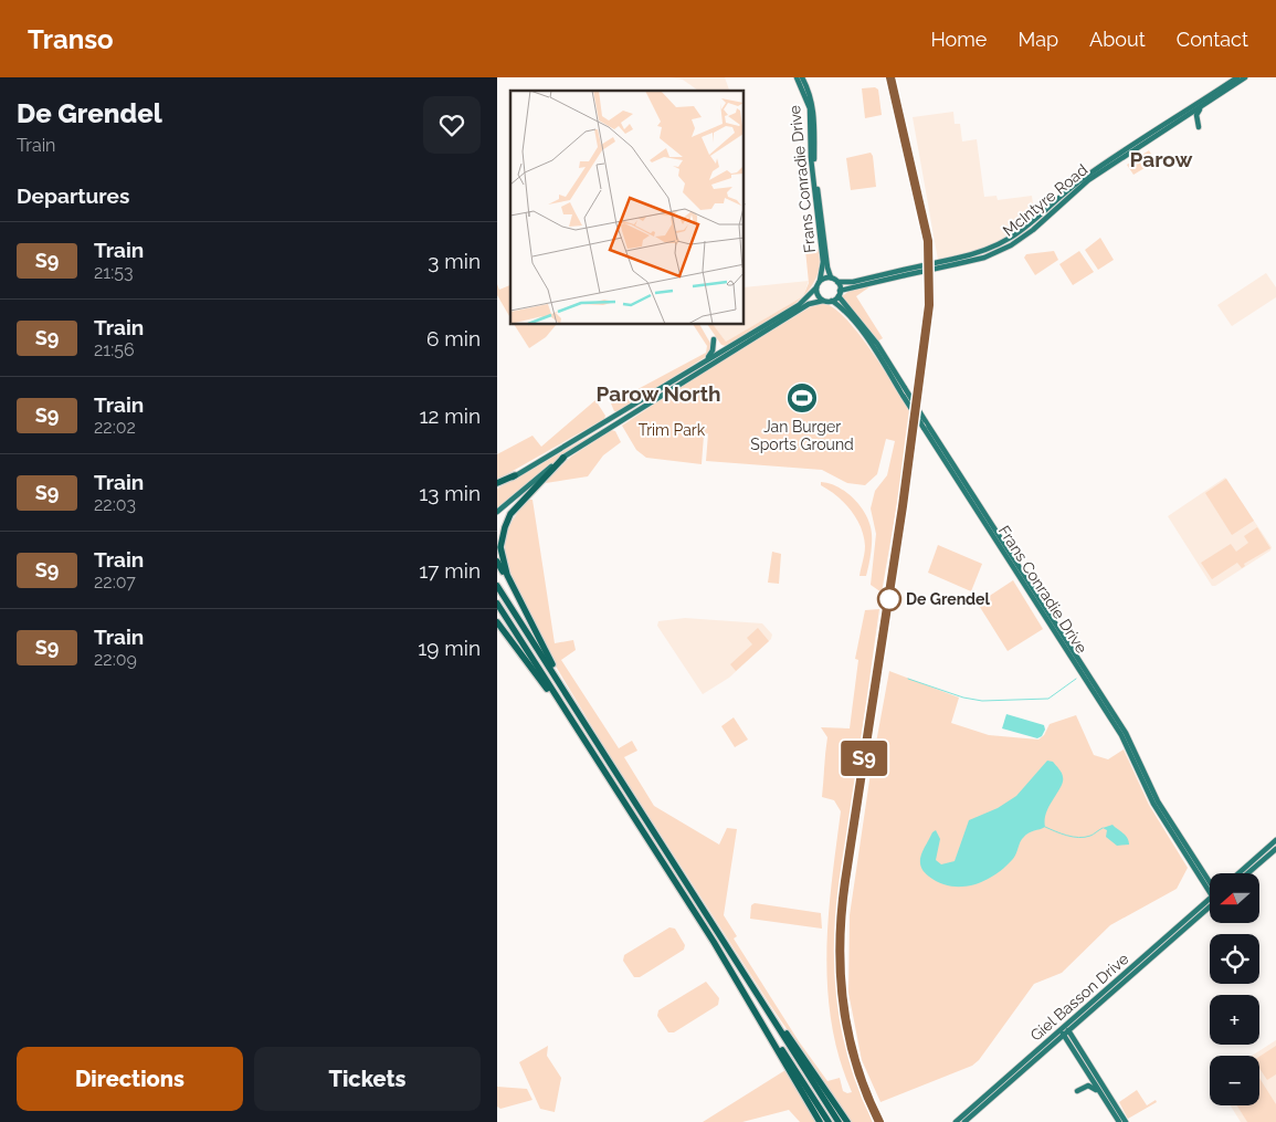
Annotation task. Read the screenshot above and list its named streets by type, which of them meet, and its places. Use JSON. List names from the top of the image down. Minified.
{"streets":{"main road":["Frans Conradie Drive","McIntyre Road","Giel Basson Drive"]},"crossings":[["Frans Conradie Drive","McIntyre Road"]],"districts":["Parow","Parow North"],"parks":["Trim Park"],"places":{"sports":["Jan Burger Sports Ground"],"other":["De Grendel"]},"north":"left","page":{"header":"Transo","nav":["Home","Map","About","Contact"],"heading":[["De Grendel","Train"],"Departures"],"on_map":"S9","list":[{"mark":"S9","name":"Train","note":"21:53","value":"3 min"},{"mark":"S9","name":"Train","note":"21:56","value":"6 min"},{"mark":"S9","name":"Train","note":"22:02","value":"12 min"},{"mark":"S9","name":"Train","note":"22:03","value":"13 min"},{"mark":"S9","name":"Train","note":"22:07","value":"17 min"},{"mark":"S9","name":"Train","note":"22:09","value":"19 min"}],"map_buttons":["+","−"],"buttons":["Directions","Tickets"]}}
